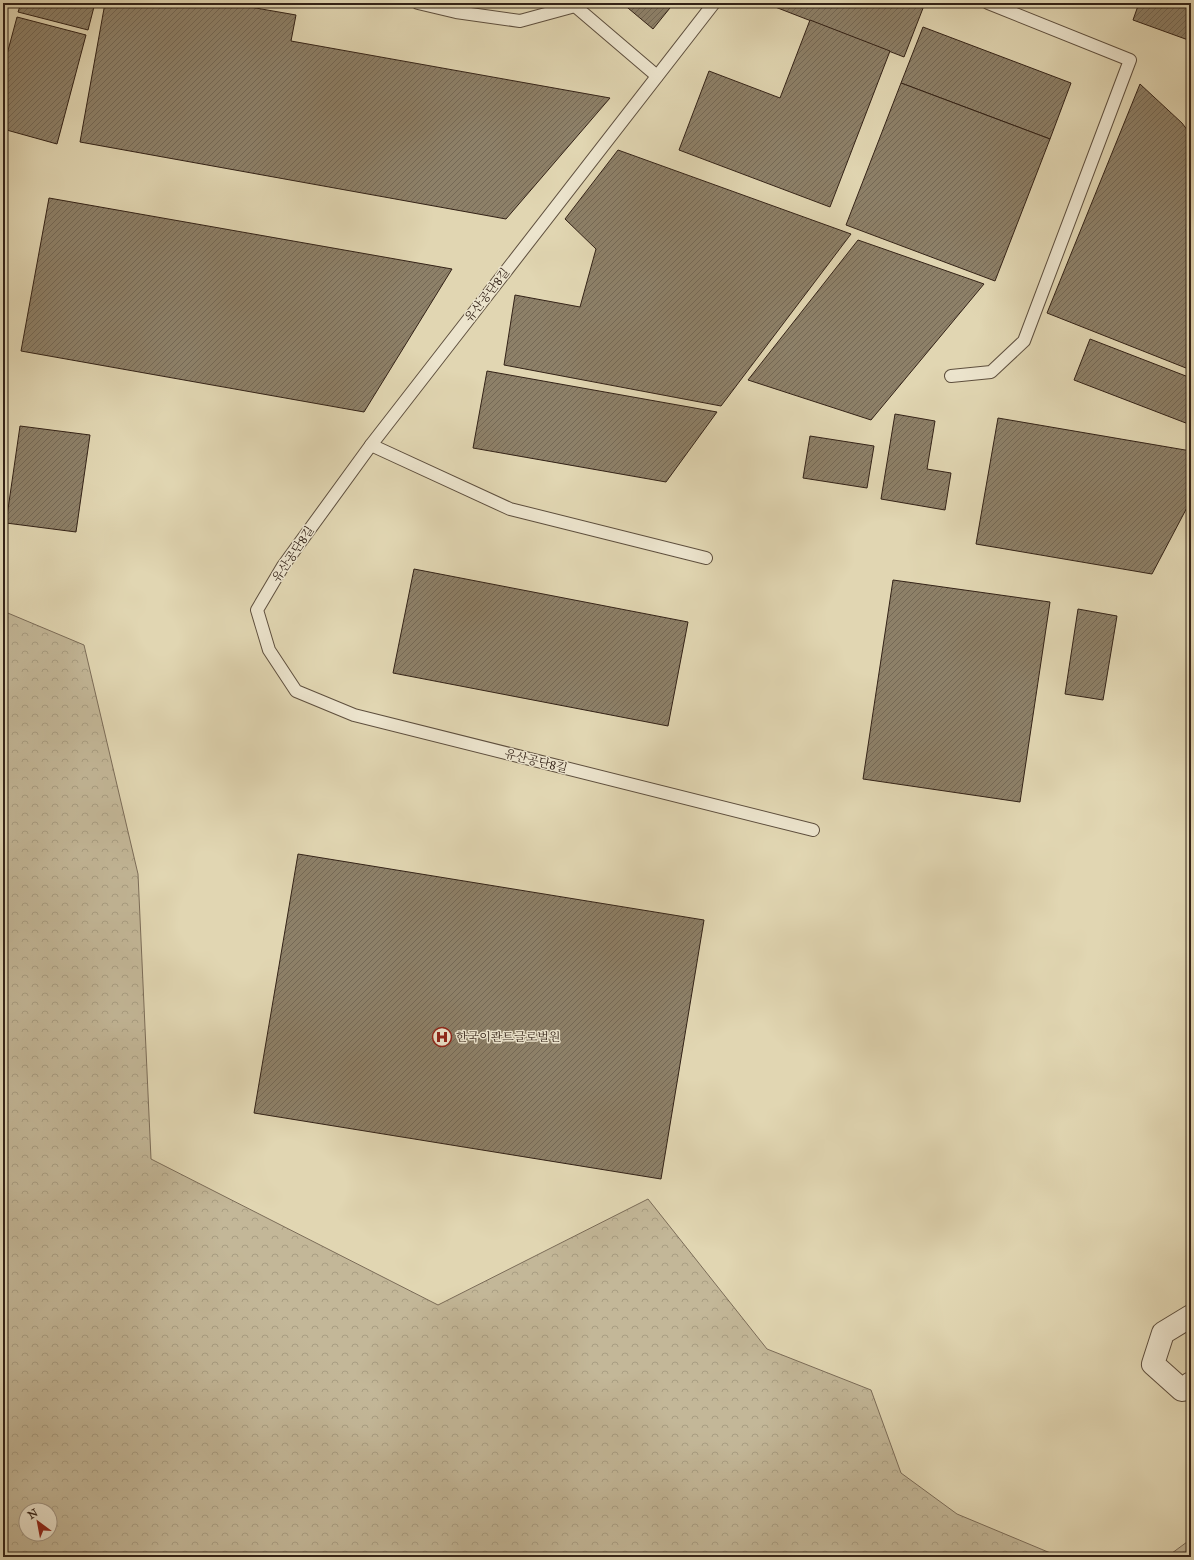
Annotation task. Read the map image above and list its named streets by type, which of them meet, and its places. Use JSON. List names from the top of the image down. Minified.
{"streets":{"lane":["유산공단8길"]},"places":{"hospital":["한국이콴트글로벌원"]},"north":"top left"}
